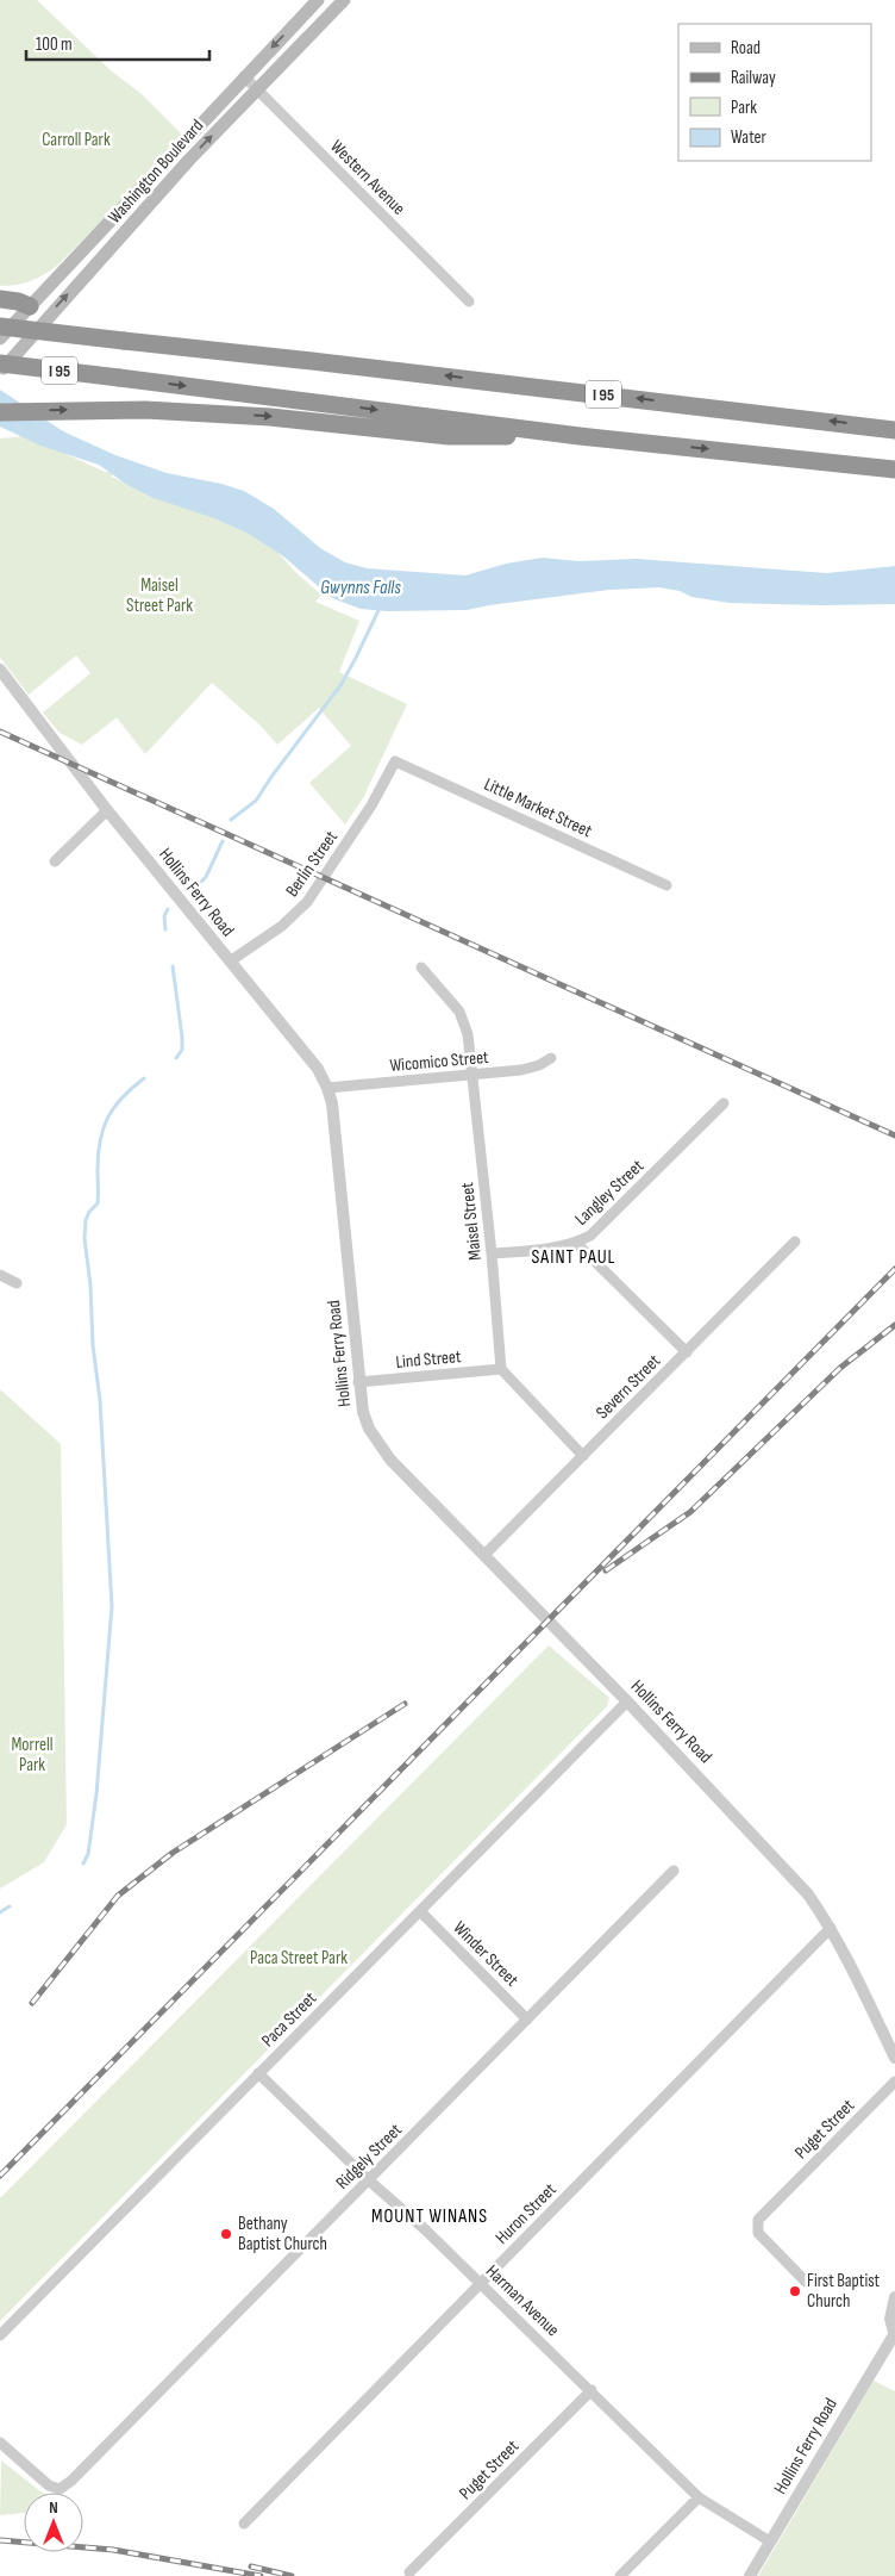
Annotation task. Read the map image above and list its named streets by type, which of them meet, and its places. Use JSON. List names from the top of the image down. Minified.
{"streets":{"highway":["I 95"],"main road":["Washington Boulevard"],"street":["Western Avenue","Little Market Street","Berlin Street","Hollins Ferry Road","Wicomico Street","Langley Street","Maisel Street","Lind Street","Severn Street","Winder Street","Paca Street","Puget Street","Ridgely Street","Huron Street","Harman Avenue"]},"crossings":[["Washington Boulevard","Western Avenue"],["Washington Boulevard","I 95"],["Little Market Street","Berlin Street"],["Berlin Street","Hollins Ferry Road"],["Hollins Ferry Road","Wicomico Street"],["Hollins Ferry Road","Lind Street"],["Hollins Ferry Road","Severn Street"],["Hollins Ferry Road","Paca Street"],["Hollins Ferry Road","Huron Street"],["Hollins Ferry Road","Harman Avenue"],["Wicomico Street","Maisel Street"],["Langley Street","Maisel Street"],["Maisel Street","Lind Street"],["Winder Street","Paca Street"],["Winder Street","Ridgely Street"],["Paca Street","Harman Avenue"],["Puget Street","Harman Avenue"],["Ridgely Street","Harman Avenue"],["Huron Street","Harman Avenue"]],"districts":["SAINT PAUL","MOUNT WINANS"],"water":["Gwynns Falls"],"parks":["Carroll Park","Maisel Street Park","Morrell Park","Paca Street Park"],"places":["Bethany Baptist Church","First Baptist Church"],"legend":["Road","Railway","Park","Water"],"scale_bar":"100 m","north":"top"}
